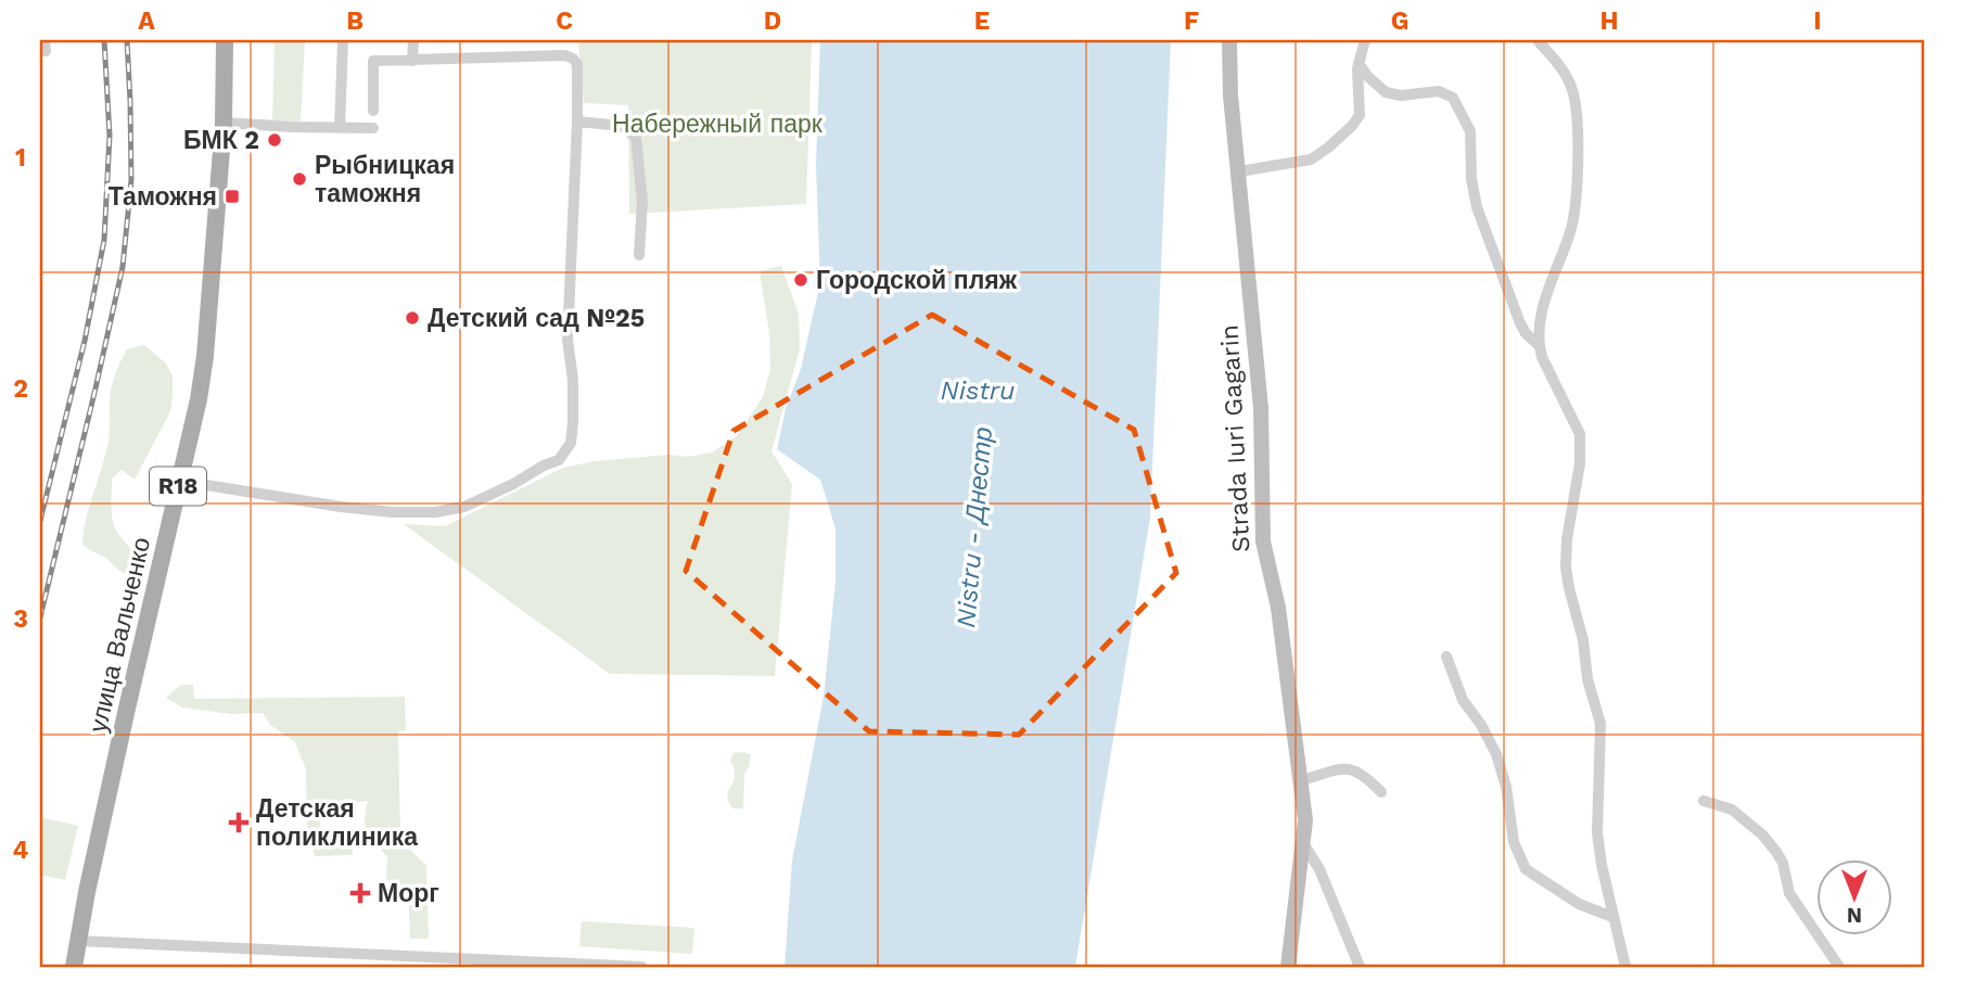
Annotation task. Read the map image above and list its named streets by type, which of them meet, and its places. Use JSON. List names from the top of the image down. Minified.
{"streets":{"main road":["Strada Iuri Gagarin","R18","улица Вальченко"]},"water":["Nistru","Nistru - Днестр"],"parks":["Набережный парк"],"places":{"other":["БМК 2","Рыбницкая таможня","Городской пляж","Детский сад №25"],"transit":["Таможня"],"health":["Детская поликлиника","Морг"]},"north":"bottom","grid":{"columns":["A","B","C","D","E","F","G","H","I"],"rows":["1","2","3","4"]}}
